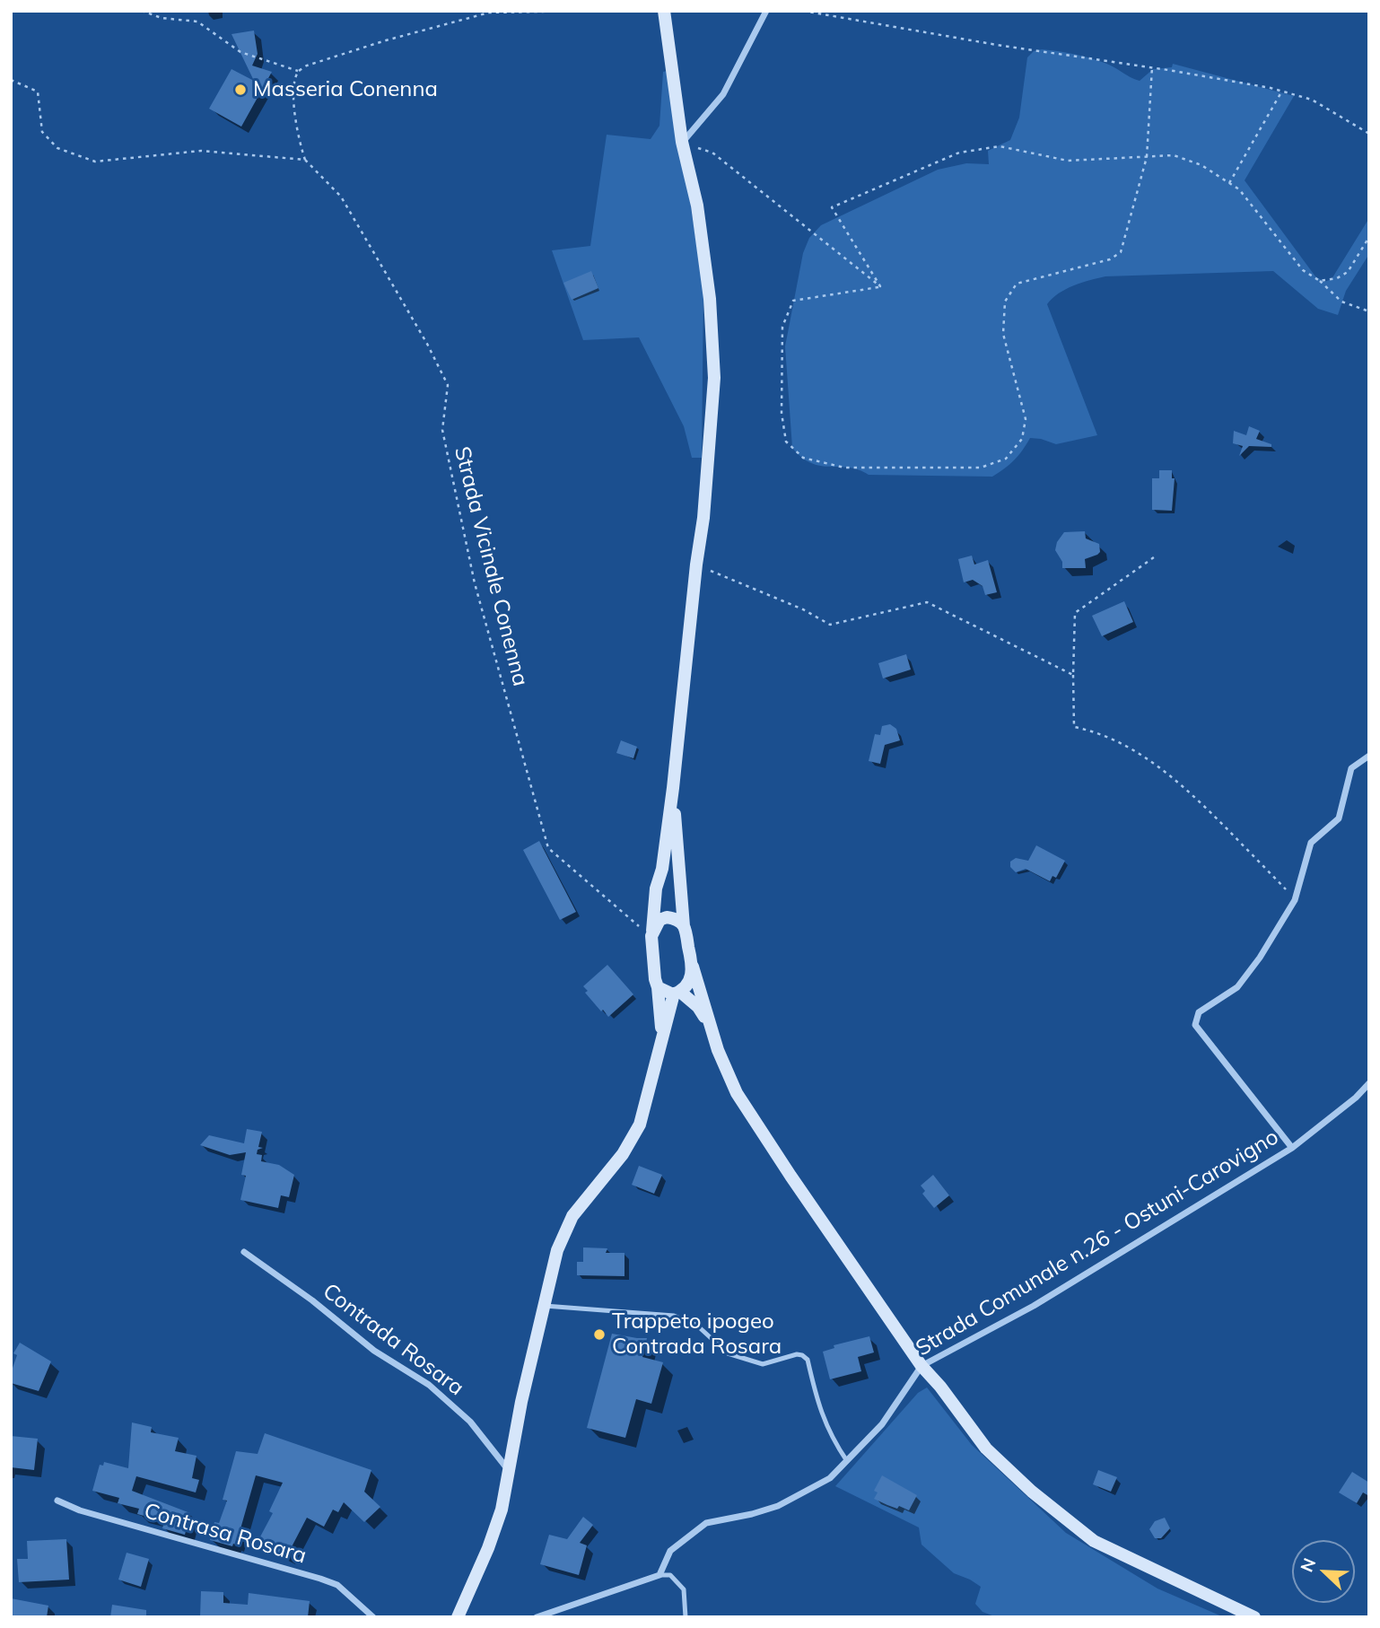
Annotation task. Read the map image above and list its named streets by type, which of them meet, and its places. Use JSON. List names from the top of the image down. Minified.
{"streets":{"street":["Strada Comunale n.26 - Ostuni-Carovigno","Contrada Rosara","Contrasa Rosara"],"path":["Strada Vicinale Conenna"]},"places":["Masseria Conenna","Trappeto ipogeo Contrada Rosara"],"north":"top left"}
